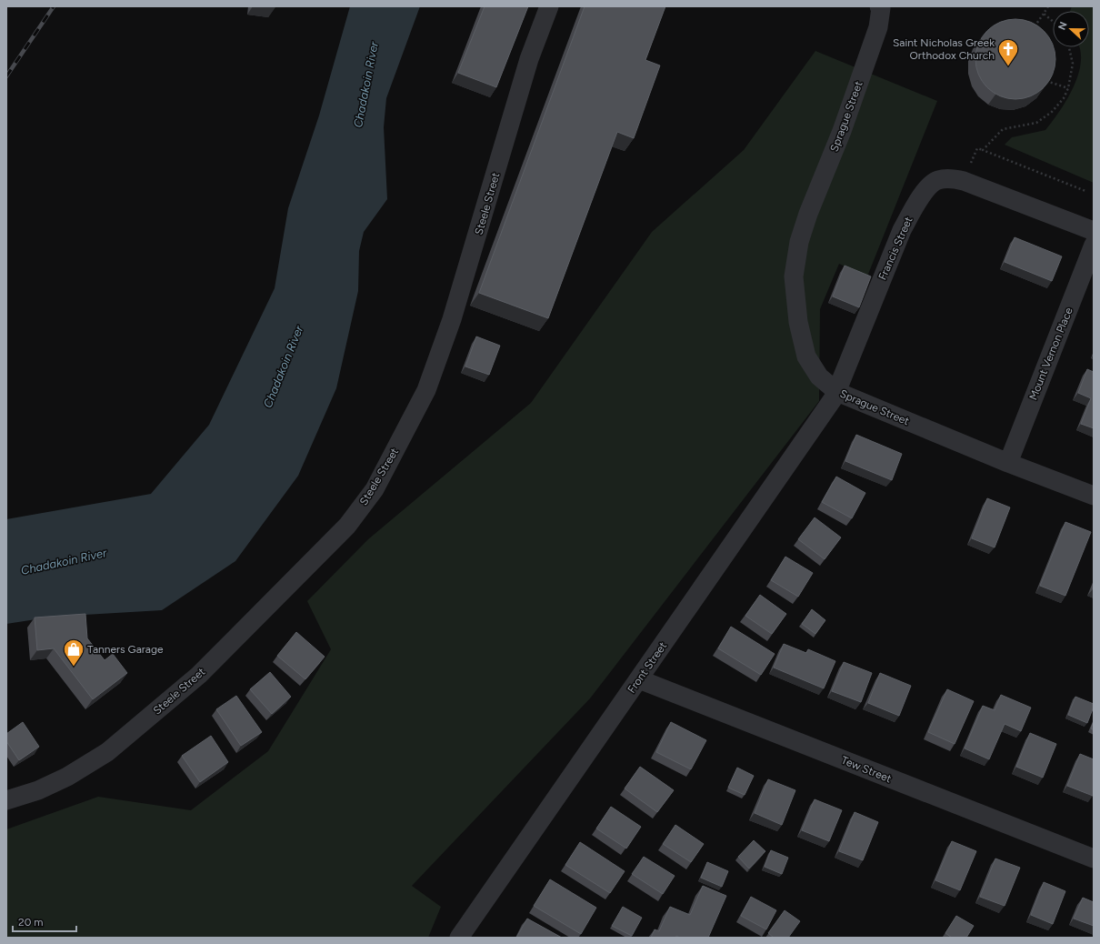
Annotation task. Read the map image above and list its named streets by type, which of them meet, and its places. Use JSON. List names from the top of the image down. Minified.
{"streets":{"street":["Sprague Street","Steele Street","Francis Street","Mount Vernon Place","Front Street","Tew Street"]},"crossings":[["Sprague Street","Francis Street"],["Sprague Street","Mount Vernon Place"],["Sprague Street","Front Street"],["Francis Street","Front Street"],["Front Street","Tew Street"]],"water":["Chadakoin River"],"places":{"church":["Saint Nicholas Greek Orthodox Church"],"shop":["Tanners Garage"]},"scale_bar":"20 m","north":"left"}
